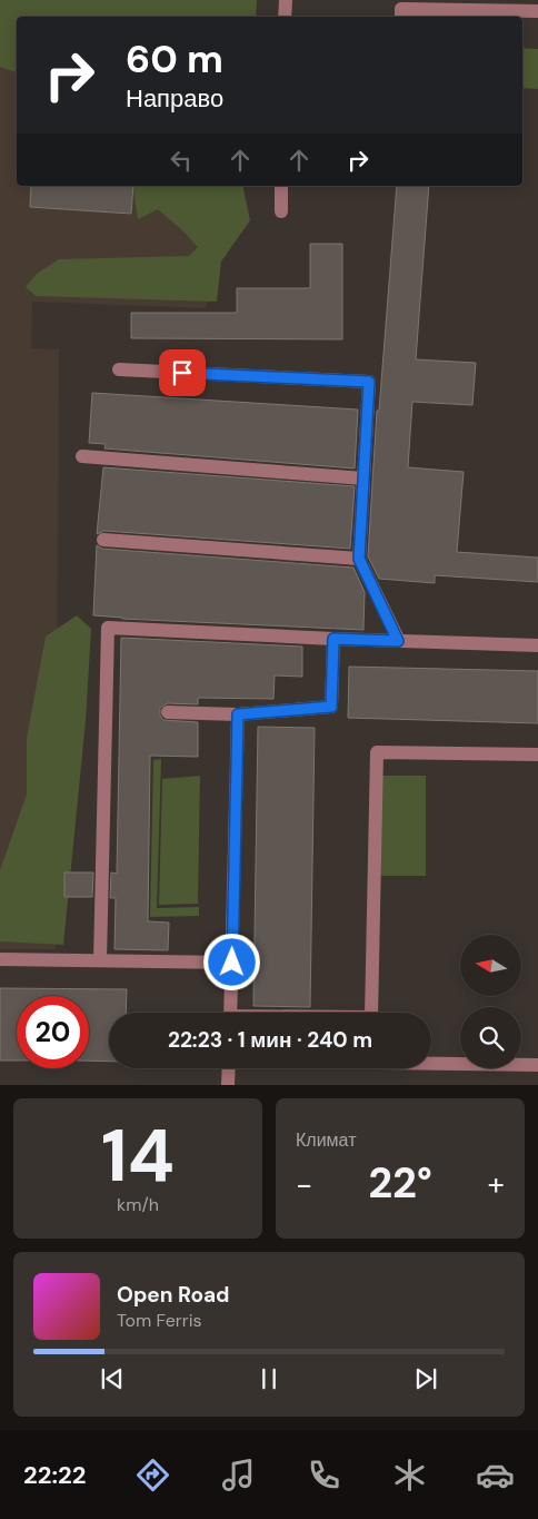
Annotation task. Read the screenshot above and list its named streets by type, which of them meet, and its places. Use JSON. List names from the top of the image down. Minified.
{"north":"left","page":{"turn":["60 m","Направо"],"limit":"20","trip":"22:23 · 1 мин · 240 m","tile":[["14","km/h"],"Климат"],"heat":["−","22°","+"],"song":["Open Road","Tom Ferris"],"tabs":"22:22"}}
